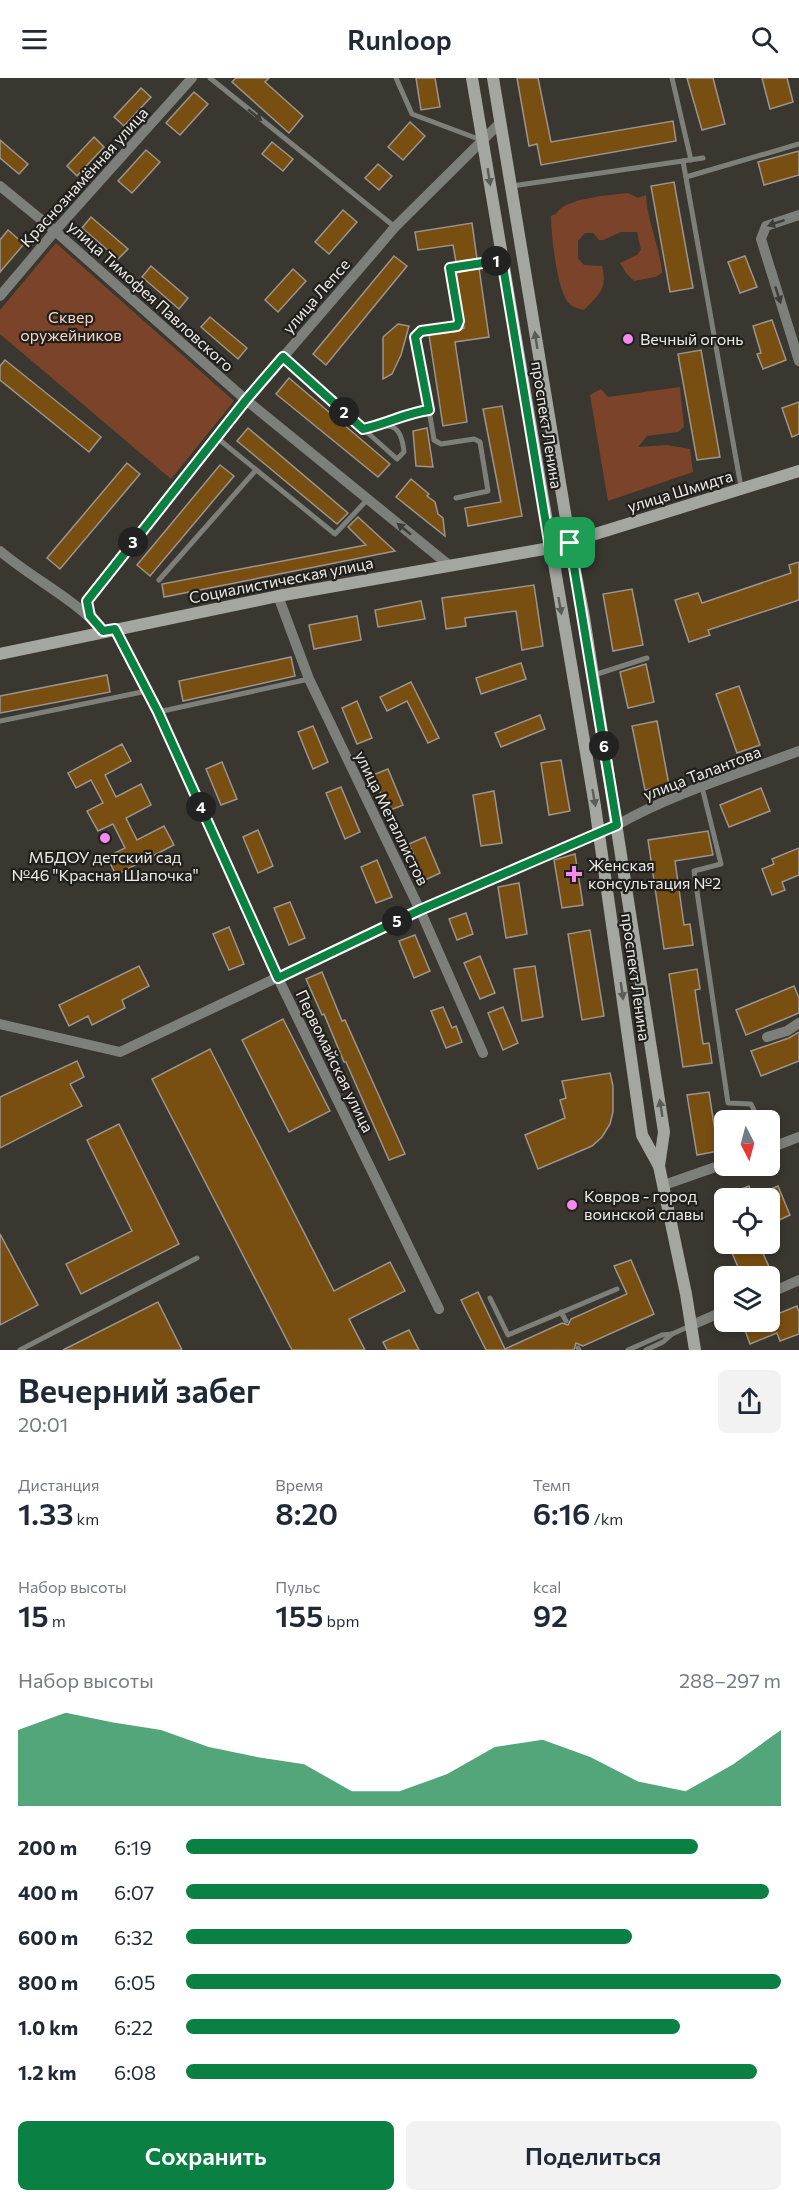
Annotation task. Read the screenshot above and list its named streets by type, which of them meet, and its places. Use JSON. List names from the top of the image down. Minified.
{"streets":{"main road":["проспект Ленина","улица Шмидта","Социалистическая улица"],"street":["Краснознамённая улица","улица Тимофея Павловского","улица Лепсе","улица Талантова","улица Металлистов","Первомайская улица"]},"crossings":[["Краснознамённая улица","улица Тимофея Павловского"],["улица Тимофея Павловского","улица Лепсе"],["улица Тимофея Павловского","Социалистическая улица"],["улица Лепсе","проспект Ленина"],["улица Лепсе","Первомайская улица"],["проспект Ленина","улица Шмидта"],["проспект Ленина","Социалистическая улица"],["проспект Ленина","улица Талантова"],["улица Шмидта","Социалистическая улица"],["Социалистическая улица","улица Металлистов"],["Социалистическая улица","Первомайская улица"],["улица Талантова","улица Металлистов"],["улица Талантова","Первомайская улица"]],"parks":["Сквер оружейников"],"places":{"other":["Вечный огонь","МБДОУ детский сад №46 \"Красная Шапочка\"","Ковров - город воинской славы"],"health":["Женская консультация №2"]},"north":"bottom","page":{"header":"Runloop","pins":["1","2","3","6","4","5"],"heading":["Вечерний забег","20:01"],"stats":[["Дистанция","1.33 km"],["Время","8:20"],["Темп","6:16 /km"],["Набор высоты","15 m"],["Пульс","155 bpm"],["kcal","92"]],"chart":["Набор высоты","288–297 m"],"list":[{"name":"200 m","note":"6:19"},{"name":"400 m","note":"6:07"},{"name":"600 m","note":"6:32"},{"name":"800 m","note":"6:05"},{"name":"1.0 km","note":"6:22"},{"name":"1.2 km","note":"6:08"}],"buttons":["Сохранить","Поделиться"]}}
